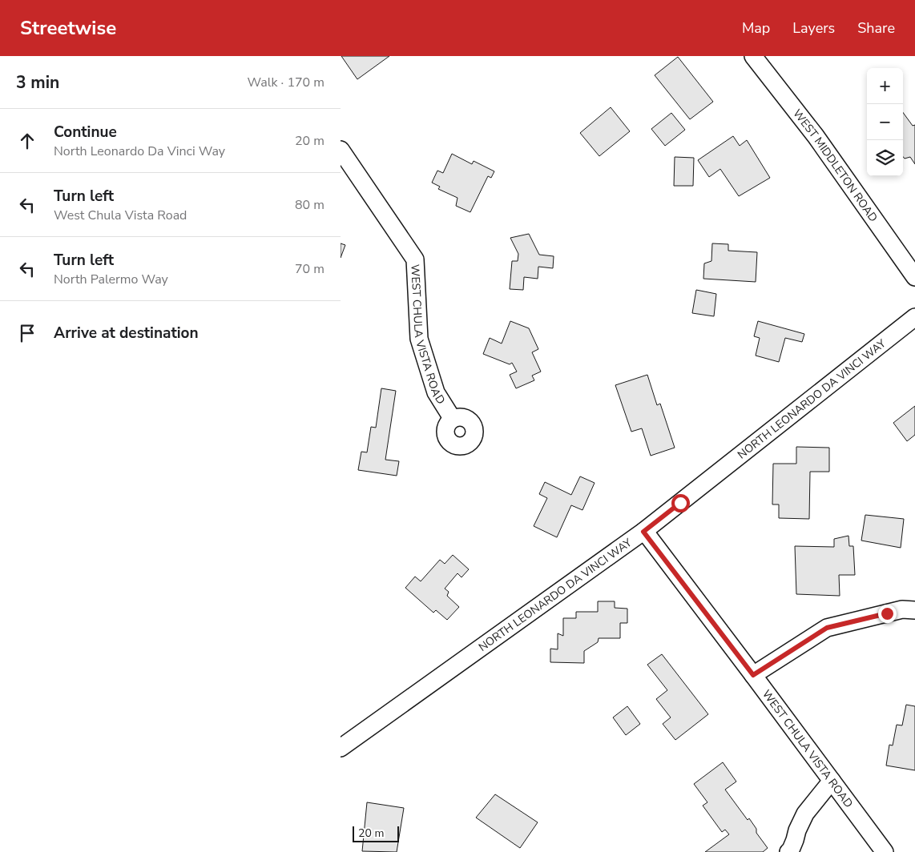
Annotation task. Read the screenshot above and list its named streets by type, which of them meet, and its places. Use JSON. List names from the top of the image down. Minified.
{"streets":{"street":["WEST MIDDLETON ROAD","WEST CHULA VISTA ROAD","NORTH LEONARDO DA VINCI WAY"]},"crossings":[["WEST CHULA VISTA ROAD","NORTH LEONARDO DA VINCI WAY"]],"scale_bar":"20 m","page":{"header":"Streetwise","nav":["Map","Layers","Share"],"heading":["3 min","Walk · 170 m"],"map_buttons":["+","−"],"list":[["Continue","North Leonardo Da Vinci Way","20 m"],["Turn left","West Chula Vista Road","80 m"],["Turn left","North Palermo Way","70 m"],"Arrive at destination"],"scale":"20 m"}}
